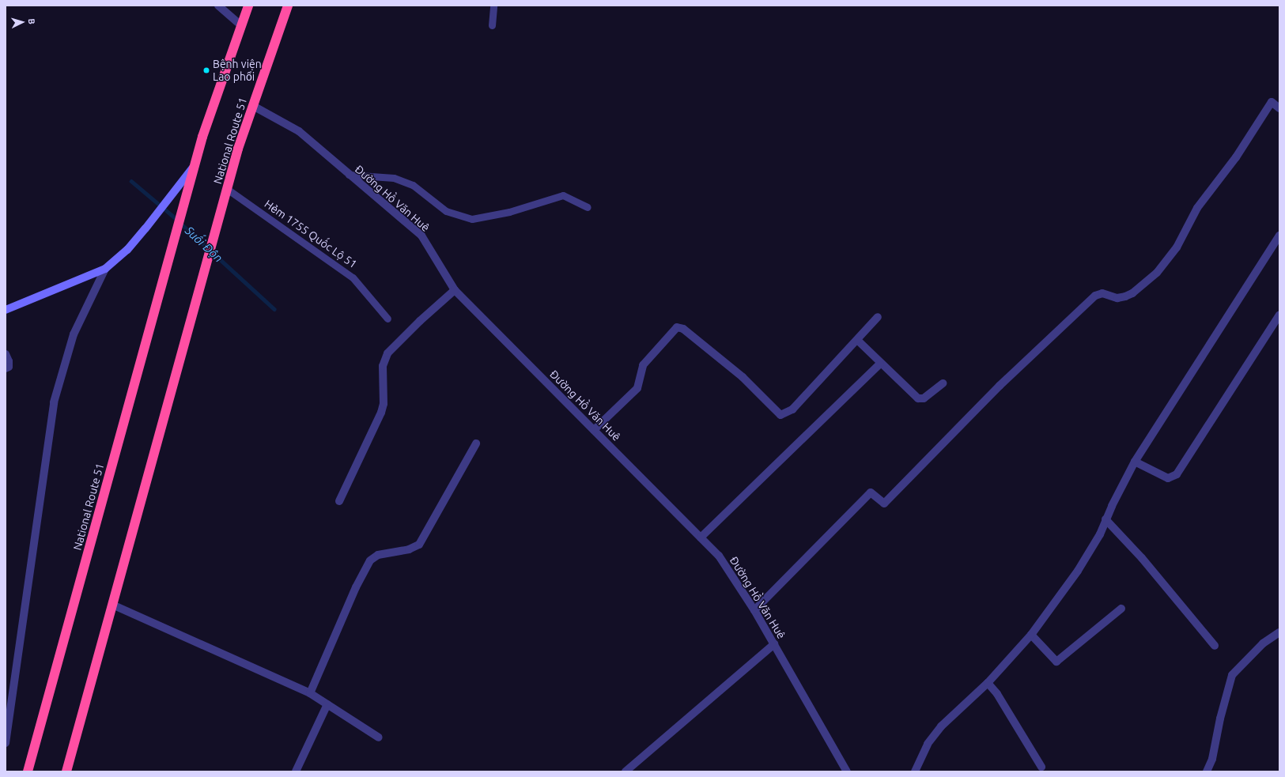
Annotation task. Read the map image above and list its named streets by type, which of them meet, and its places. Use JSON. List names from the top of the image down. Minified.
{"streets":{"highway":["National Route 51"],"street":["Đường Hồ Văn Huê"],"lane":["Hẻm 1755 Quốc Lộ 51"]},"crossings":[["National Route 51","Đường Hồ Văn Huê"],["National Route 51","Hẻm 1755 Quốc Lộ 51"]],"water":["Suối Độn"],"places":["Bệnh viện Lao phổi"],"north":"right"}
